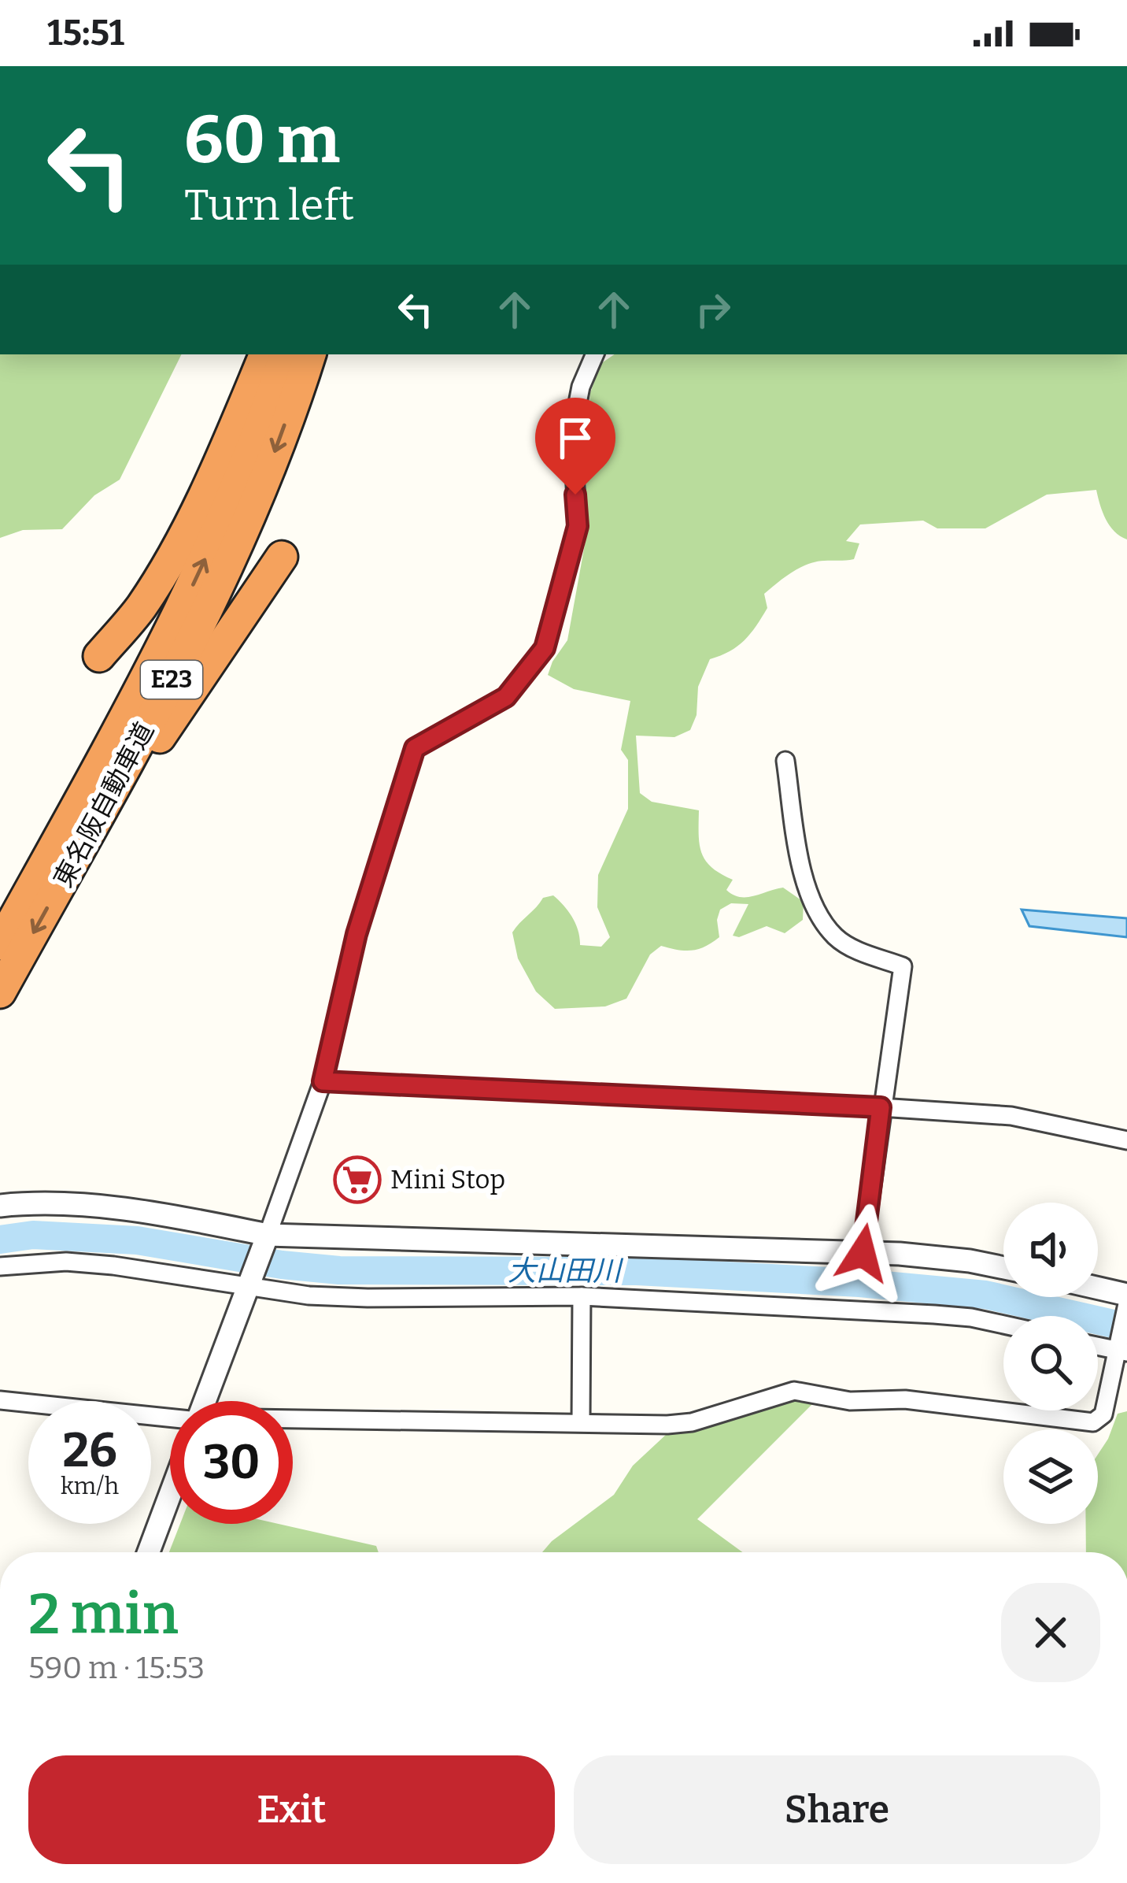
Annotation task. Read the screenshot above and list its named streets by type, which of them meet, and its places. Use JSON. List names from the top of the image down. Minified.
{"streets":{"highway":["E23","東名阪自動車道"]},"water":["大山田川"],"places":{"supermarket":["Mini Stop"]},"page":{"status":"15:51","turn":["60 m","Turn left"],"speed":"26 km/h","limit":"30","heading":["2 min","590 m · 15:53"],"buttons":["Exit","Share"]}}
